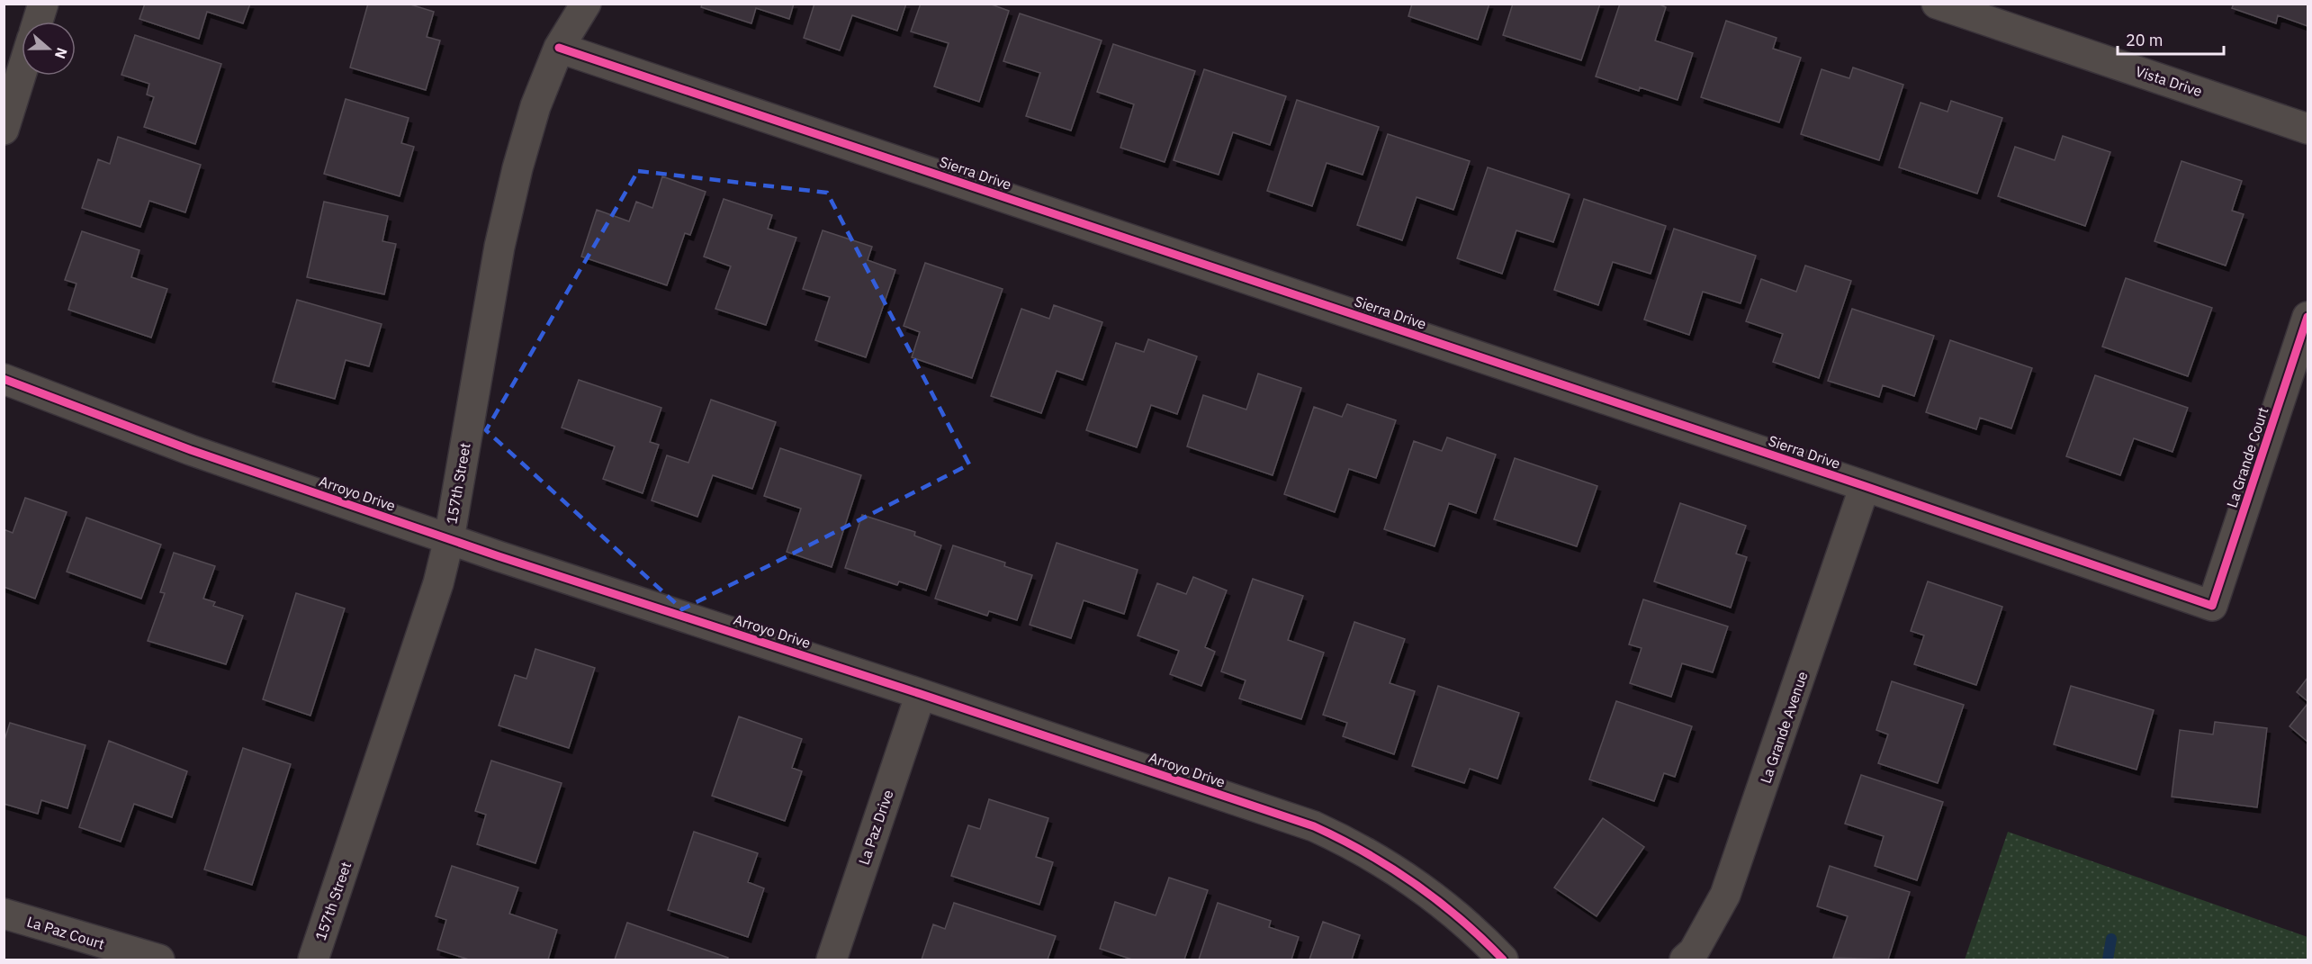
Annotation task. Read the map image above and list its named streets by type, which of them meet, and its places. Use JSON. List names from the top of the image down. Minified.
{"streets":{"street":["Vista Drive","Sierra Drive","La Grande Court","157th Street","Arroyo Drive","La Grande Avenue","La Paz Drive","La Paz Court"]},"crossings":[["Sierra Drive","La Grande Court"],["Sierra Drive","157th Street"],["Sierra Drive","La Grande Avenue"],["157th Street","Arroyo Drive"],["Arroyo Drive","La Paz Drive"]],"scale_bar":"20 m","north":"right"}
